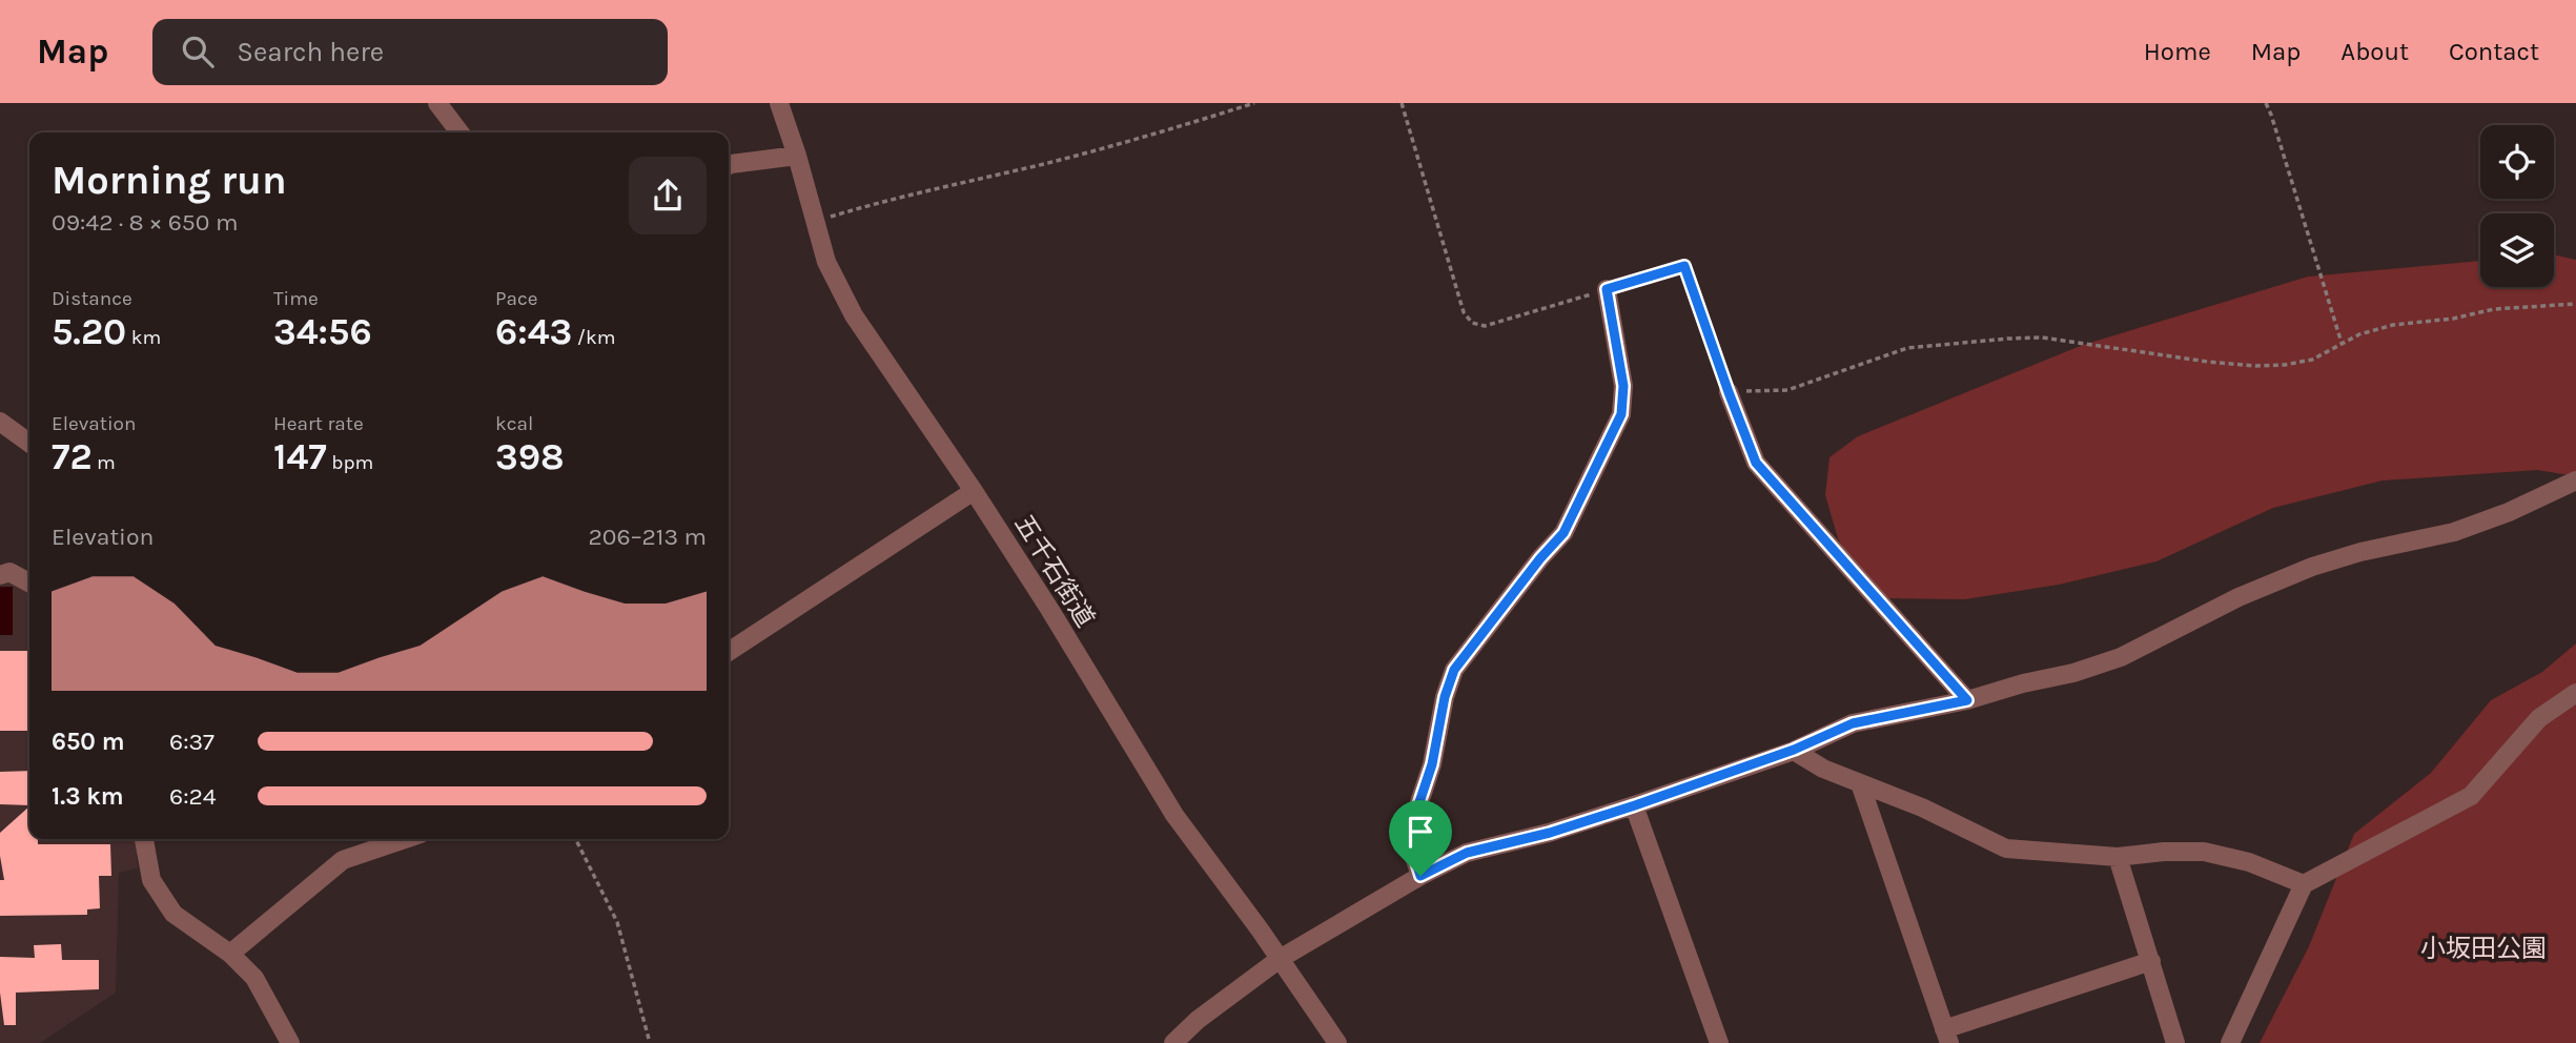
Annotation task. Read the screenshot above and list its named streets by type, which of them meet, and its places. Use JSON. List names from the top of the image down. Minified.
{"streets":{"street":["五千石街道"]},"parks":["小坂田公園"],"page":{"header":"Map","search":"Search here","nav":["Home","Map","About","Contact"],"heading":["Morning run","09:42 · 8 × 650 m"],"stats":[["Distance","5.20 km"],["Time","34:56"],["Pace","6:43 /km"],["Elevation","72 m"],["Heart rate","147 bpm"],["kcal","398"]],"chart":["Elevation","206–213 m"],"list":[{"name":"650 m","note":"6:37"},{"name":"1.3 km","note":"6:24"}]}}
